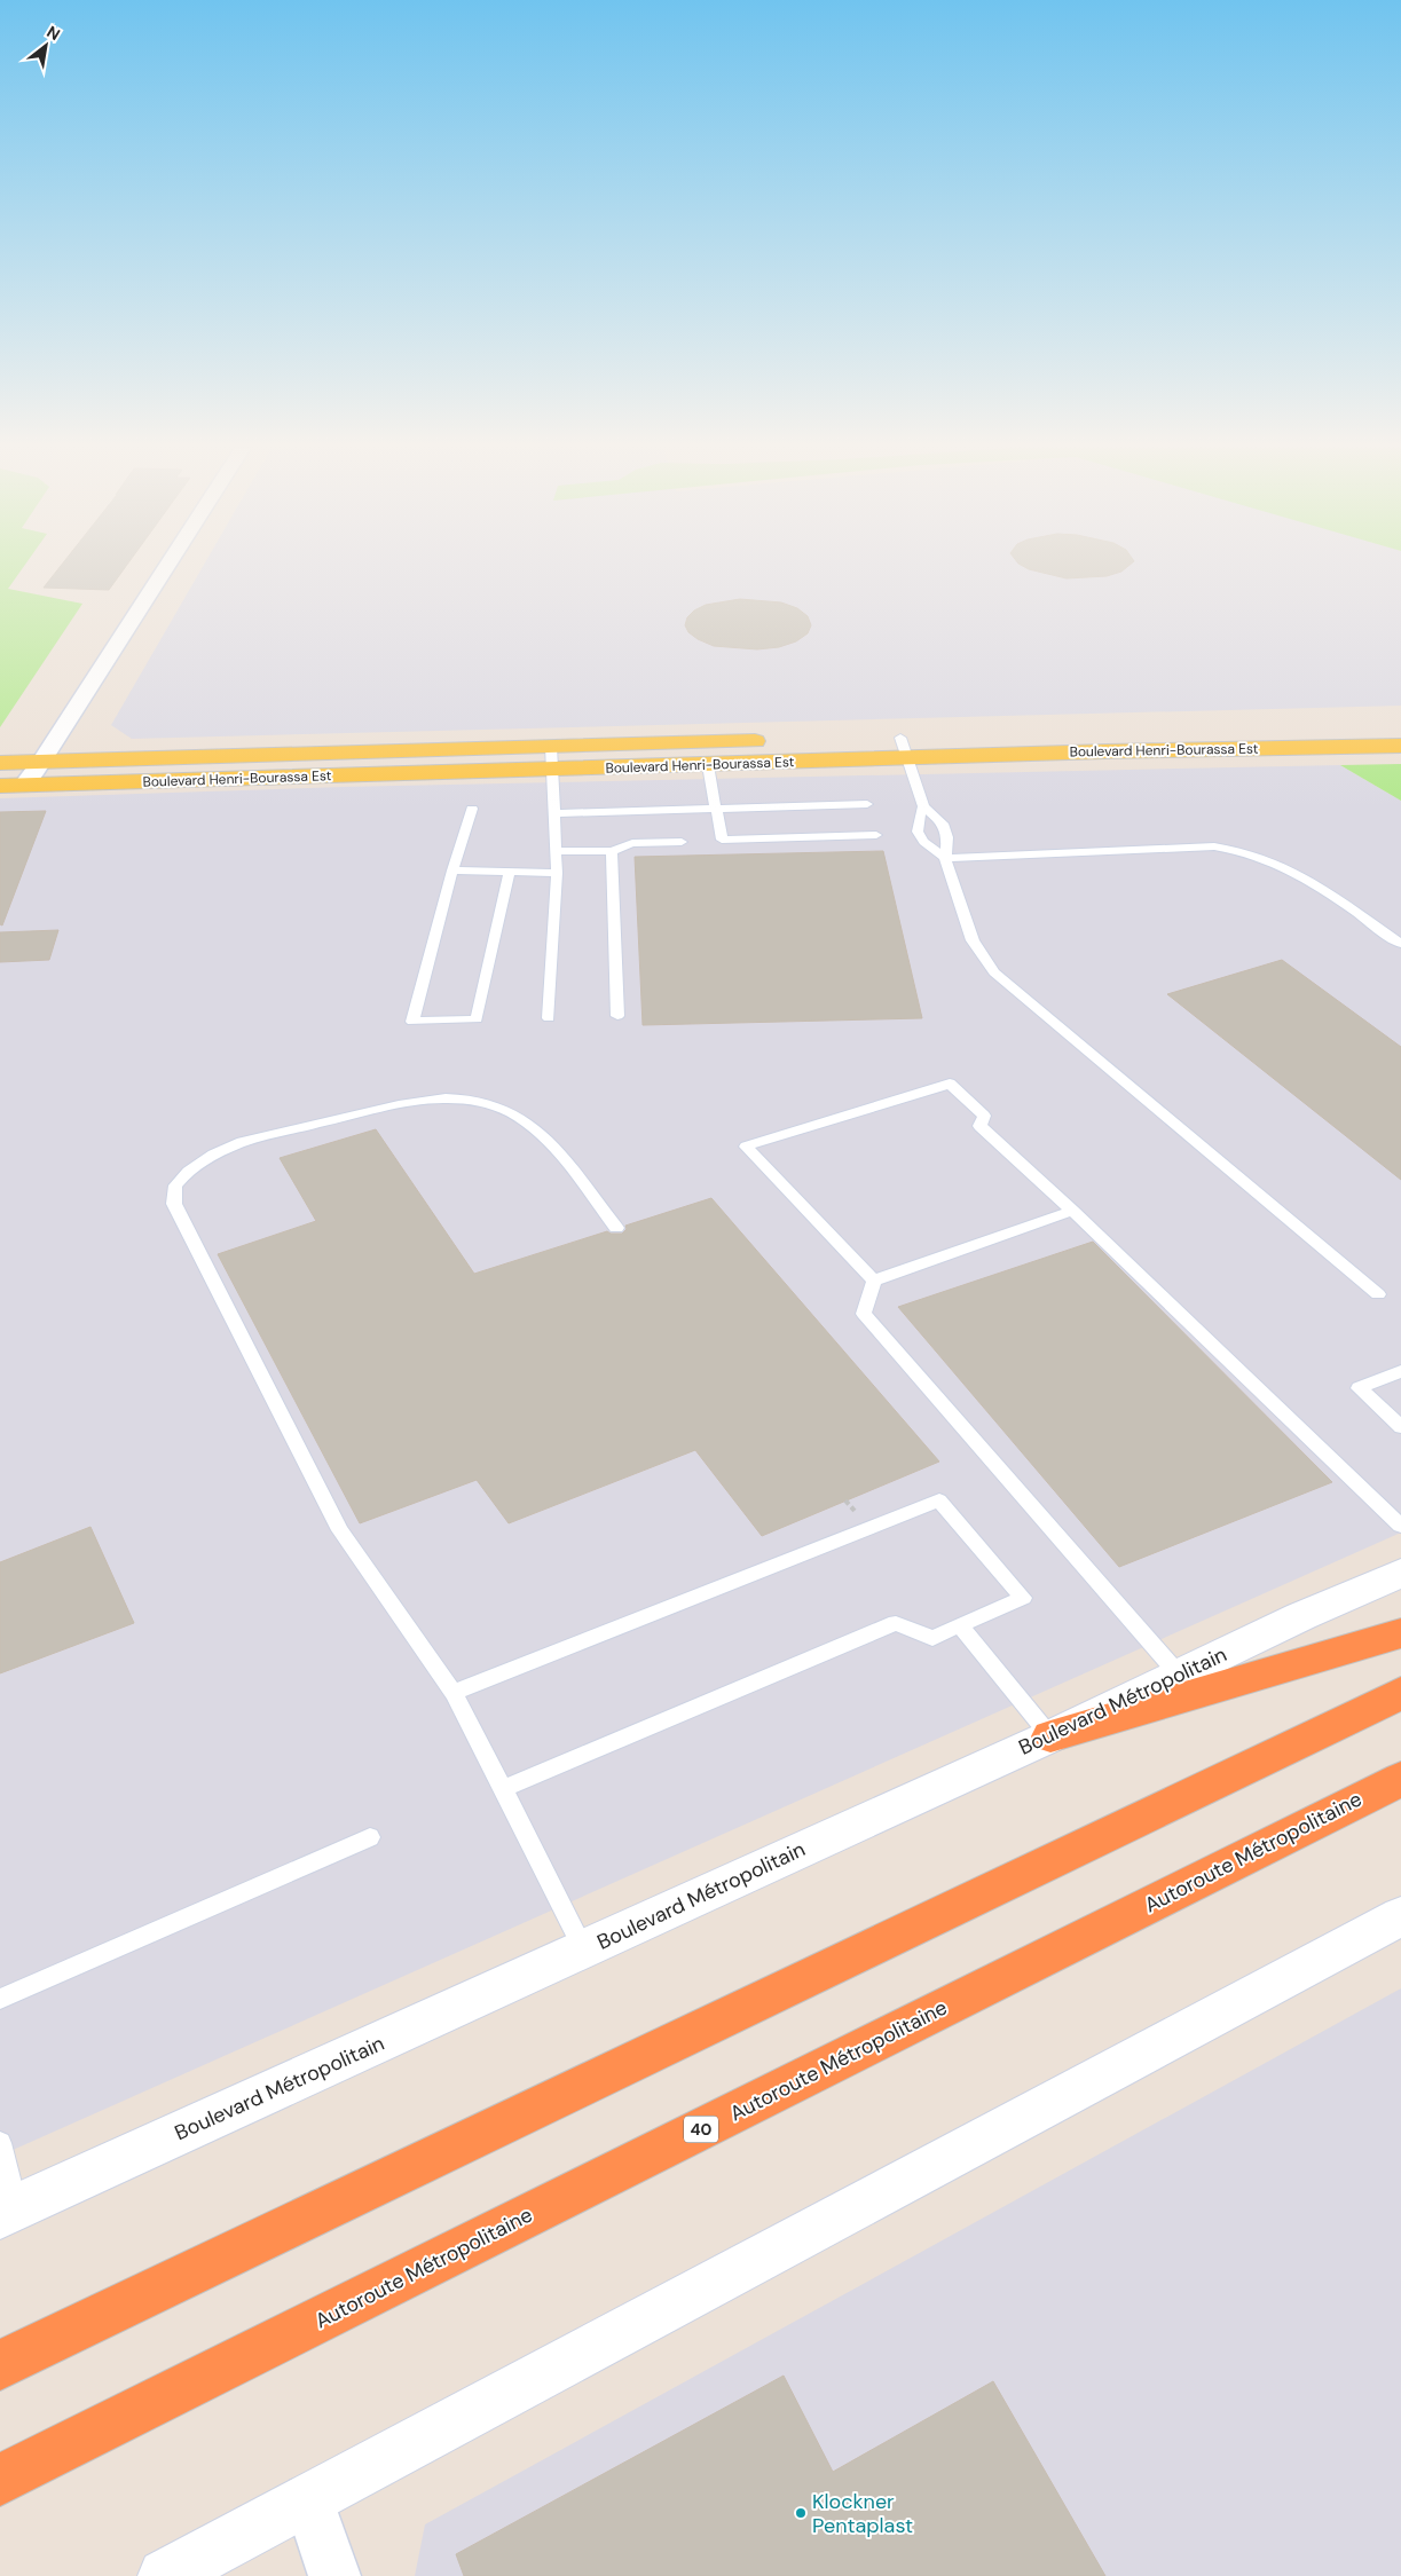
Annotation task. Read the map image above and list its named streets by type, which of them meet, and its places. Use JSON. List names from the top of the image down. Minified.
{"streets":{"highway":["Autoroute Métropolitaine","40"],"main road":["Boulevard Henri-Bourassa Est","Boulevard Métropolitain"]},"places":["Klockner Pentaplast"],"north":"top right"}
